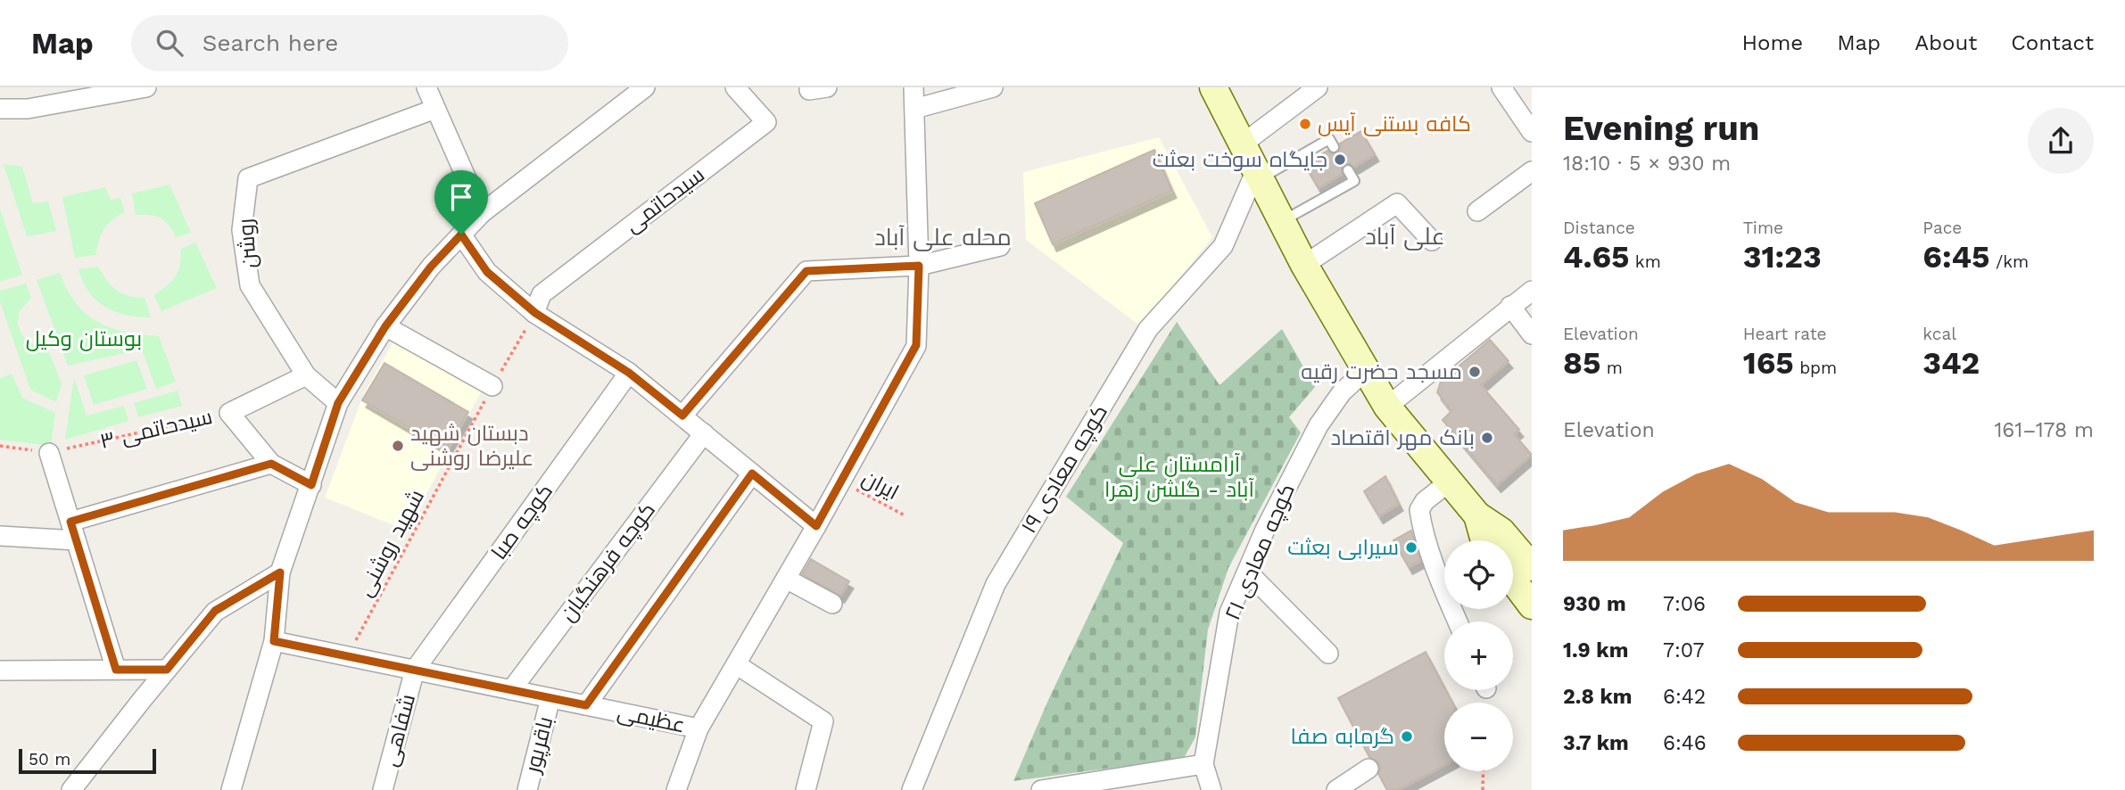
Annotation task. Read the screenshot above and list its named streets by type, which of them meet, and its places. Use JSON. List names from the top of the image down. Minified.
{"streets":{"street":["سیدحاتمی","روشن","سیدحاتمی ۳","کوچه معادی ۱۹","کوچه صبا","کوچه معادی ۲۱","کوچه فرهنگیان","عظیمی","شفاهی","باقرپور"],"path":["ایران","شهید روشنی"]},"crossings":[["سیدحاتمی","شهید روشنی"],["روشن","سیدحاتمی ۳"],["کوچه صبا","عظیمی"],["کوچه صبا","شفاهی"],["شهید روشنی","عظیمی"],["کوچه فرهنگیان","عظیمی"],["عظیمی","شفاهی"],["عظیمی","باقرپور"]],"districts":["علی آباد","محله علی آباد"],"parks":["بوستان وکیل","آرامستان علی آباد - گلشن زهرا"],"places":["کافه بستنی آیس","جایگاه سوخت بعثت","مسجد حضرت رقیه","بانک مهر اقتصاد","دبستان شهید علیرضا روشنی","سیرابی بعثت","گرمابه صفا"],"scale_bar":"50 m","page":{"header":"Map","search":"Search here","nav":["Home","Map","About","Contact"],"heading":["Evening run","18:10 · 5 × 930 m"],"stats":[["Distance","4.65 km"],["Time","31:23"],["Pace","6:45 /km"],["Elevation","85 m"],["Heart rate","165 bpm"],["kcal","342"]],"chart":["Elevation","161–178 m"],"map_buttons":["+","−"],"list":[{"name":"930 m","note":"7:06"},{"name":"1.9 km","note":"7:07"},{"name":"2.8 km","note":"6:42"},{"name":"3.7 km","note":"6:46"}],"scale":"50 m"}}
